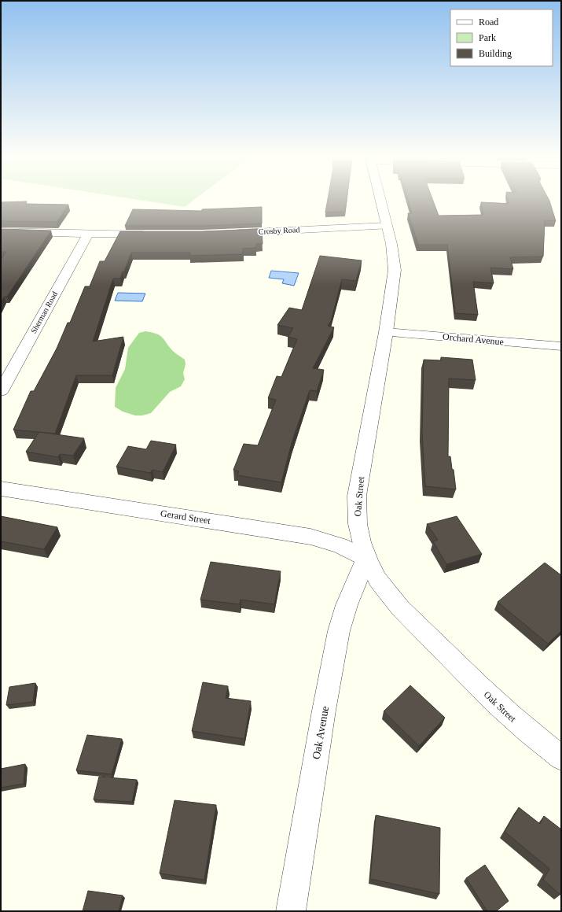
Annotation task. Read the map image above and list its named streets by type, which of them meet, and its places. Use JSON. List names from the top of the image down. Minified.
{"streets":{"street":["Crosby Road","Sherman Road","Orchard Avenue","Oak Street","Gerard Street","Oak Avenue"]},"crossings":[["Crosby Road","Oak Street"],["Orchard Avenue","Oak Street"],["Oak Street","Gerard Street"],["Oak Street","Oak Avenue"],["Gerard Street","Oak Avenue"]],"legend":["Road","Park","Building"]}
